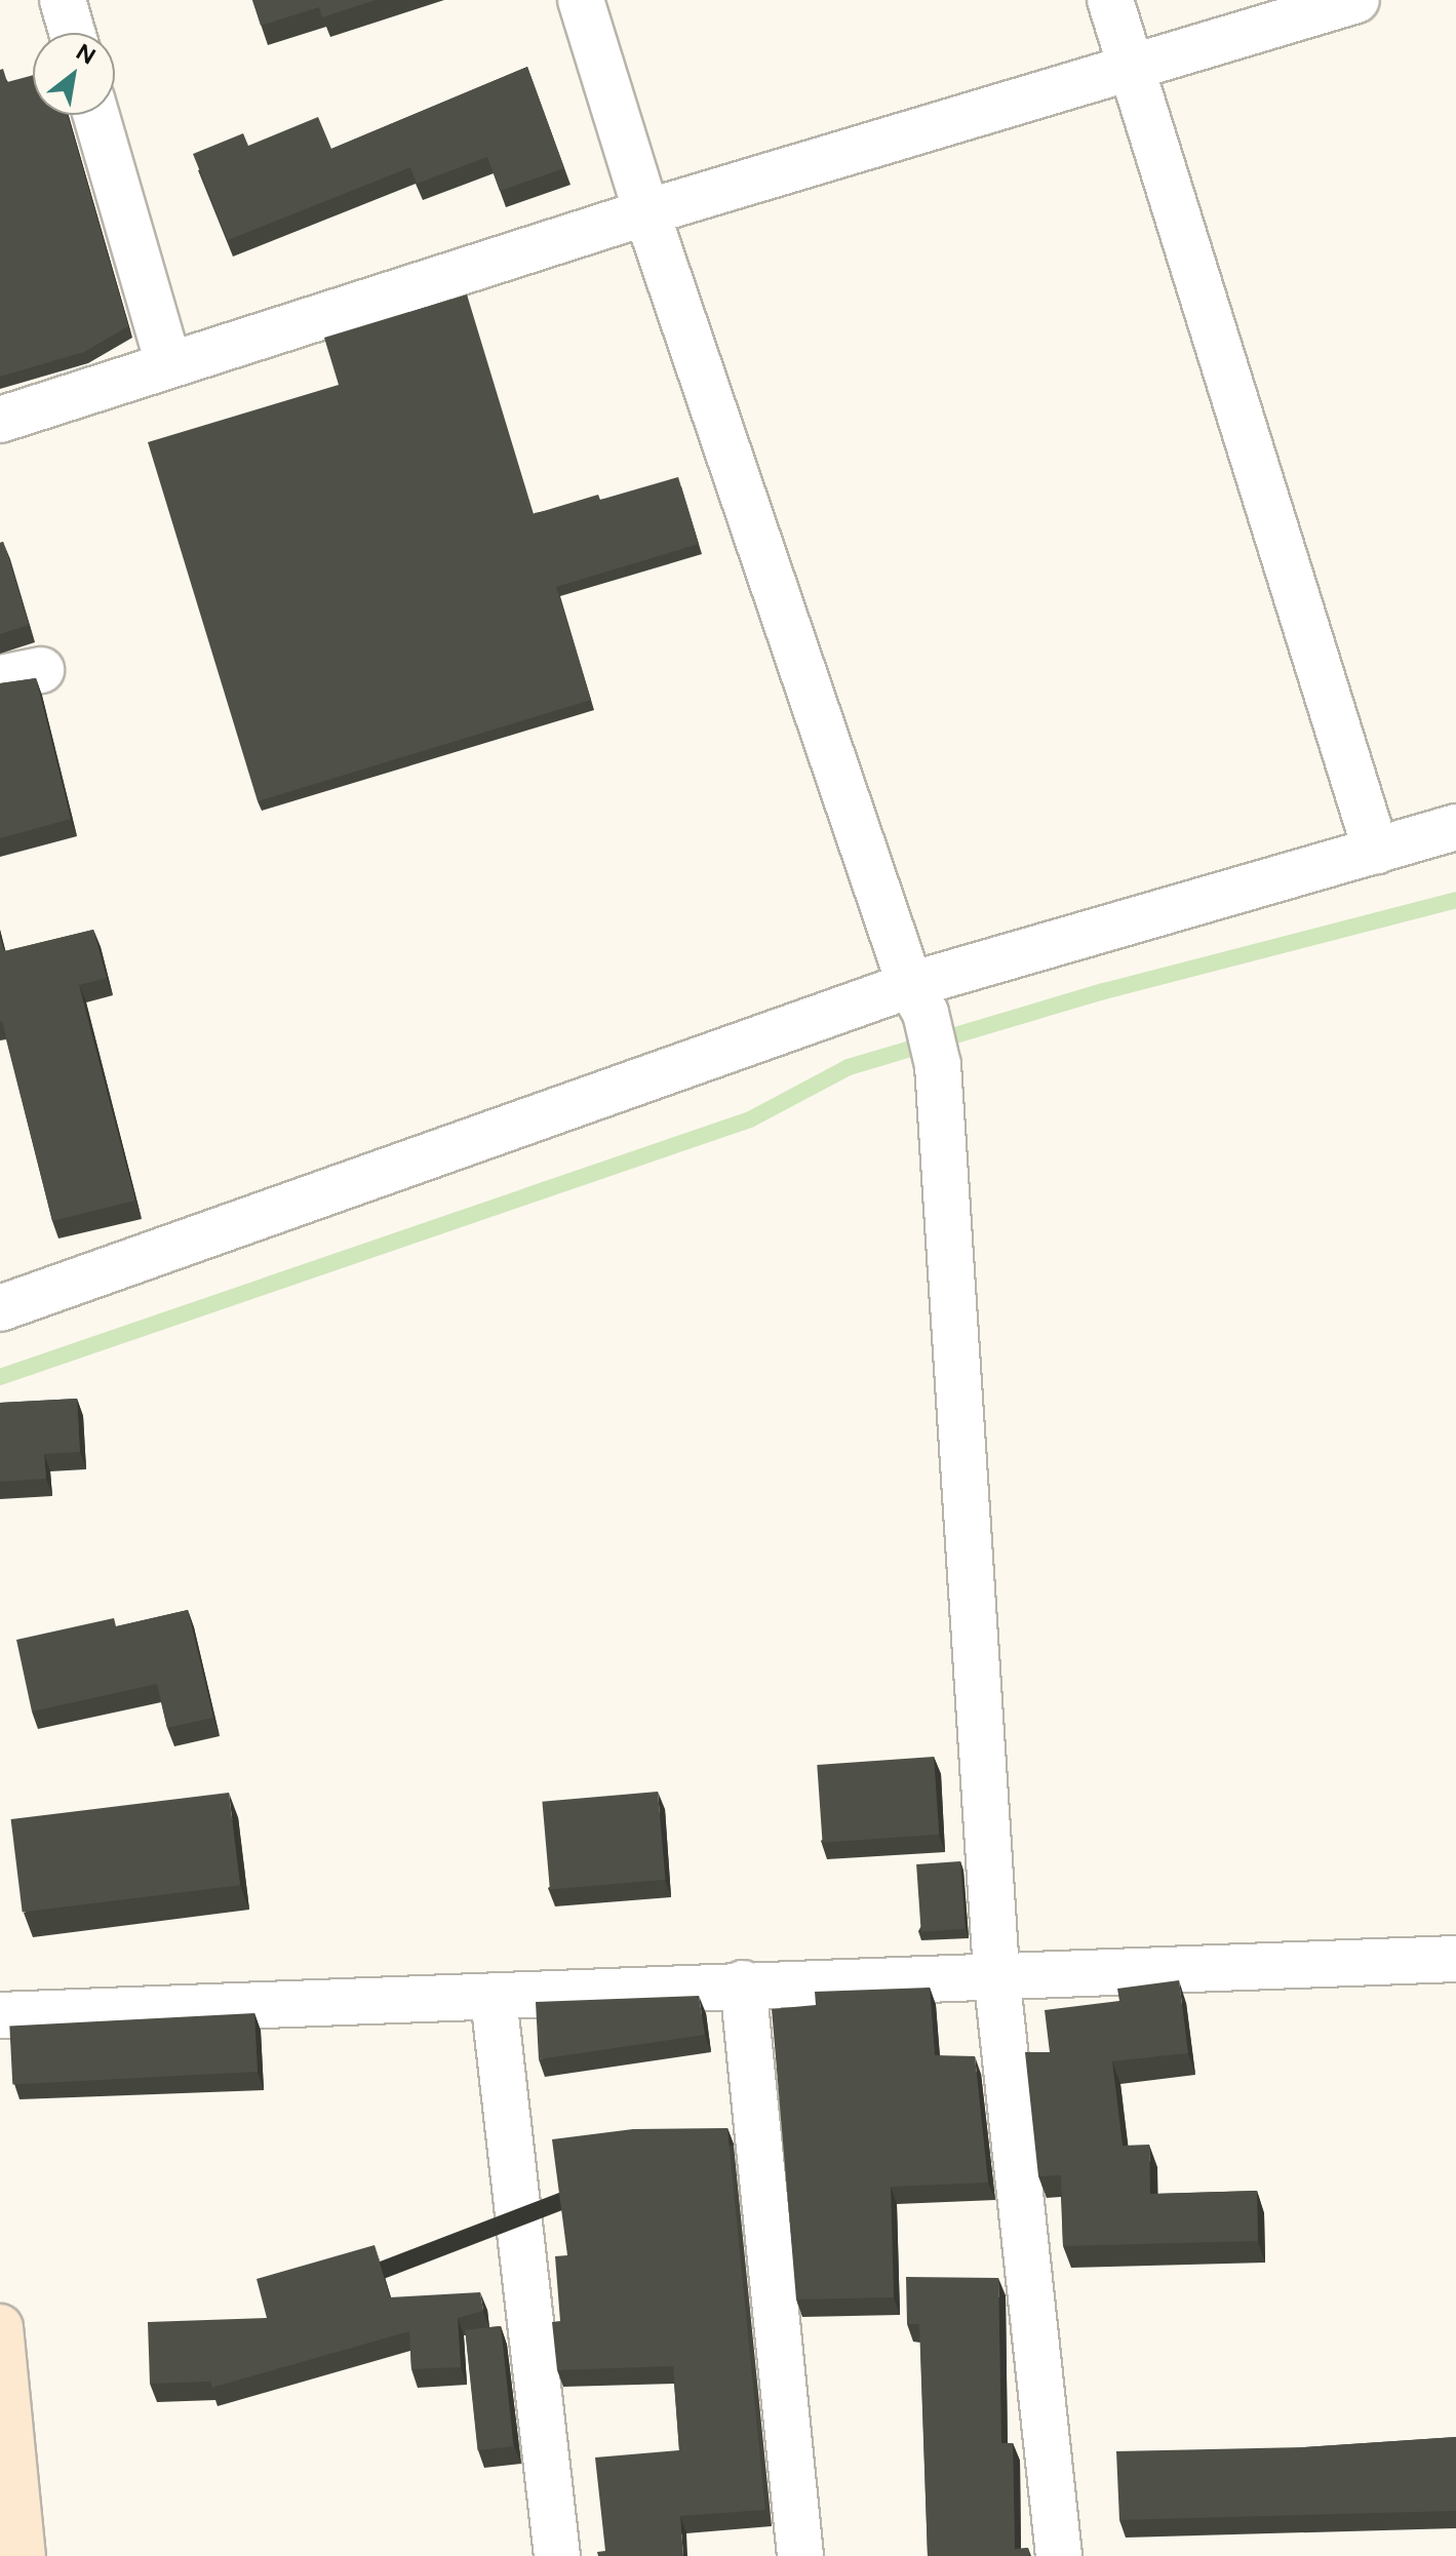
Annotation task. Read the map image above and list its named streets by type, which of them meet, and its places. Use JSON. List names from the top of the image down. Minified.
{"north":"top right"}
